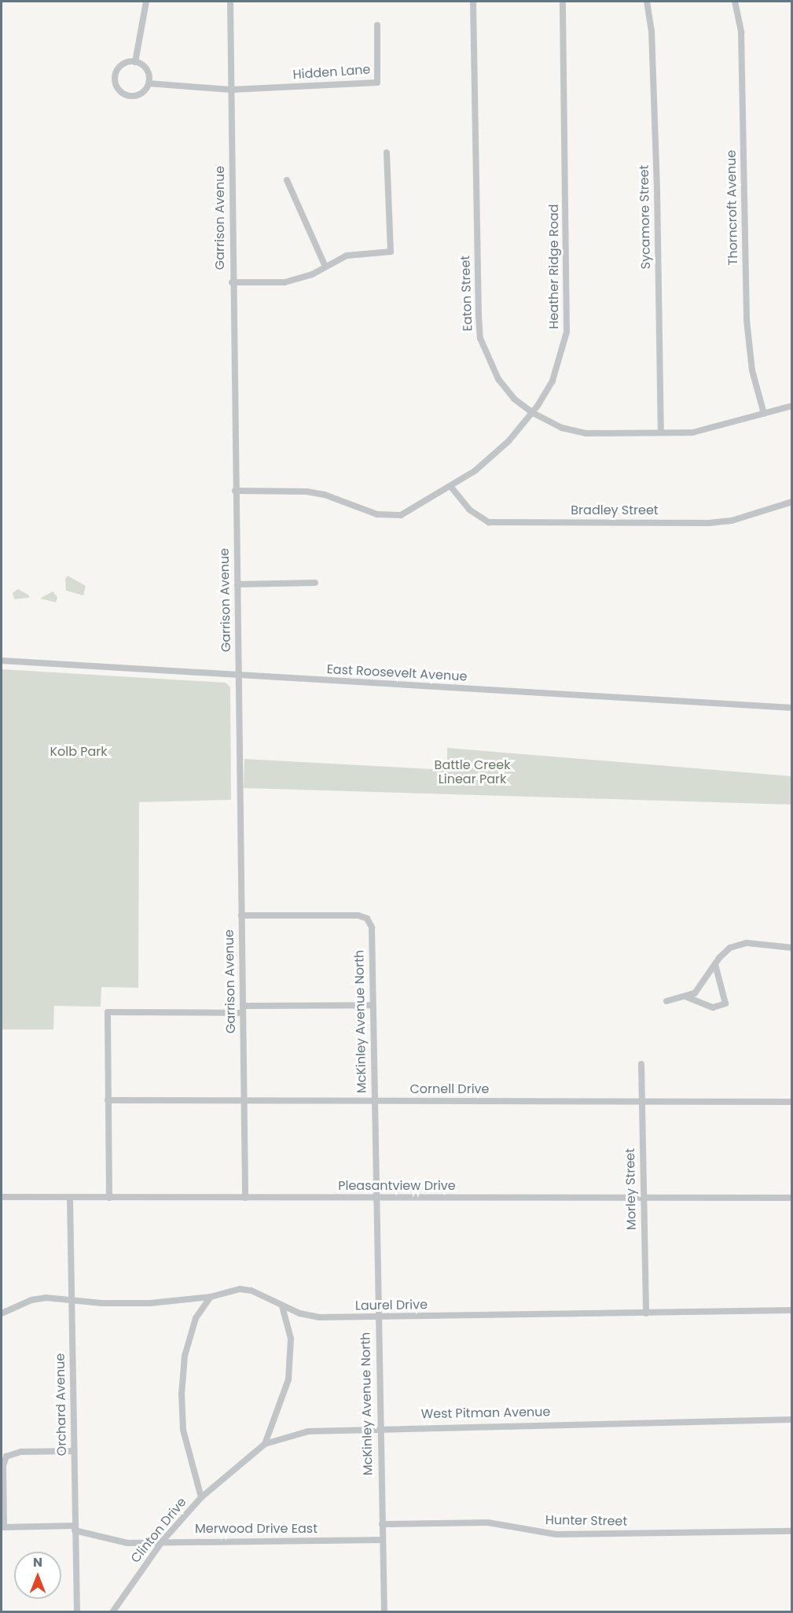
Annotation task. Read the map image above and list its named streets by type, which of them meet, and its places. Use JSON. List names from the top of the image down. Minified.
{"streets":{"street":["Hidden Lane","Thorncroft Avenue","Sycamore Street","Garrison Avenue","Heather Ridge Road","Eaton Street","Bradley Street","East Roosevelt Avenue","McKinley Avenue North","Cornell Drive","Pleasantview Drive","Morley Street","Laurel Drive","Orchard Avenue","West Pitman Avenue","Hunter Street","Merwood Drive East","Clinton Drive"]},"crossings":[["Hidden Lane","Garrison Avenue"],["Thorncroft Avenue","Eaton Street"],["Sycamore Street","Eaton Street"],["Garrison Avenue","Heather Ridge Road"],["Garrison Avenue","East Roosevelt Avenue"],["Garrison Avenue","McKinley Avenue North"],["Garrison Avenue","Cornell Drive"],["Garrison Avenue","Pleasantview Drive"],["Heather Ridge Road","Eaton Street"],["Heather Ridge Road","Bradley Street"],["McKinley Avenue North","Cornell Drive"],["McKinley Avenue North","Pleasantview Drive"],["McKinley Avenue North","Laurel Drive"],["McKinley Avenue North","West Pitman Avenue"],["McKinley Avenue North","Hunter Street"],["McKinley Avenue North","Merwood Drive East"],["Cornell Drive","Morley Street"],["Pleasantview Drive","Morley Street"],["Pleasantview Drive","Orchard Avenue"],["Morley Street","Laurel Drive"],["Laurel Drive","Orchard Avenue"],["Laurel Drive","Clinton Drive"],["Orchard Avenue","Merwood Drive East"],["West Pitman Avenue","Clinton Drive"],["Merwood Drive East","Clinton Drive"]],"parks":["Kolb Park","Battle Creek Linear Park"],"north":"top"}
